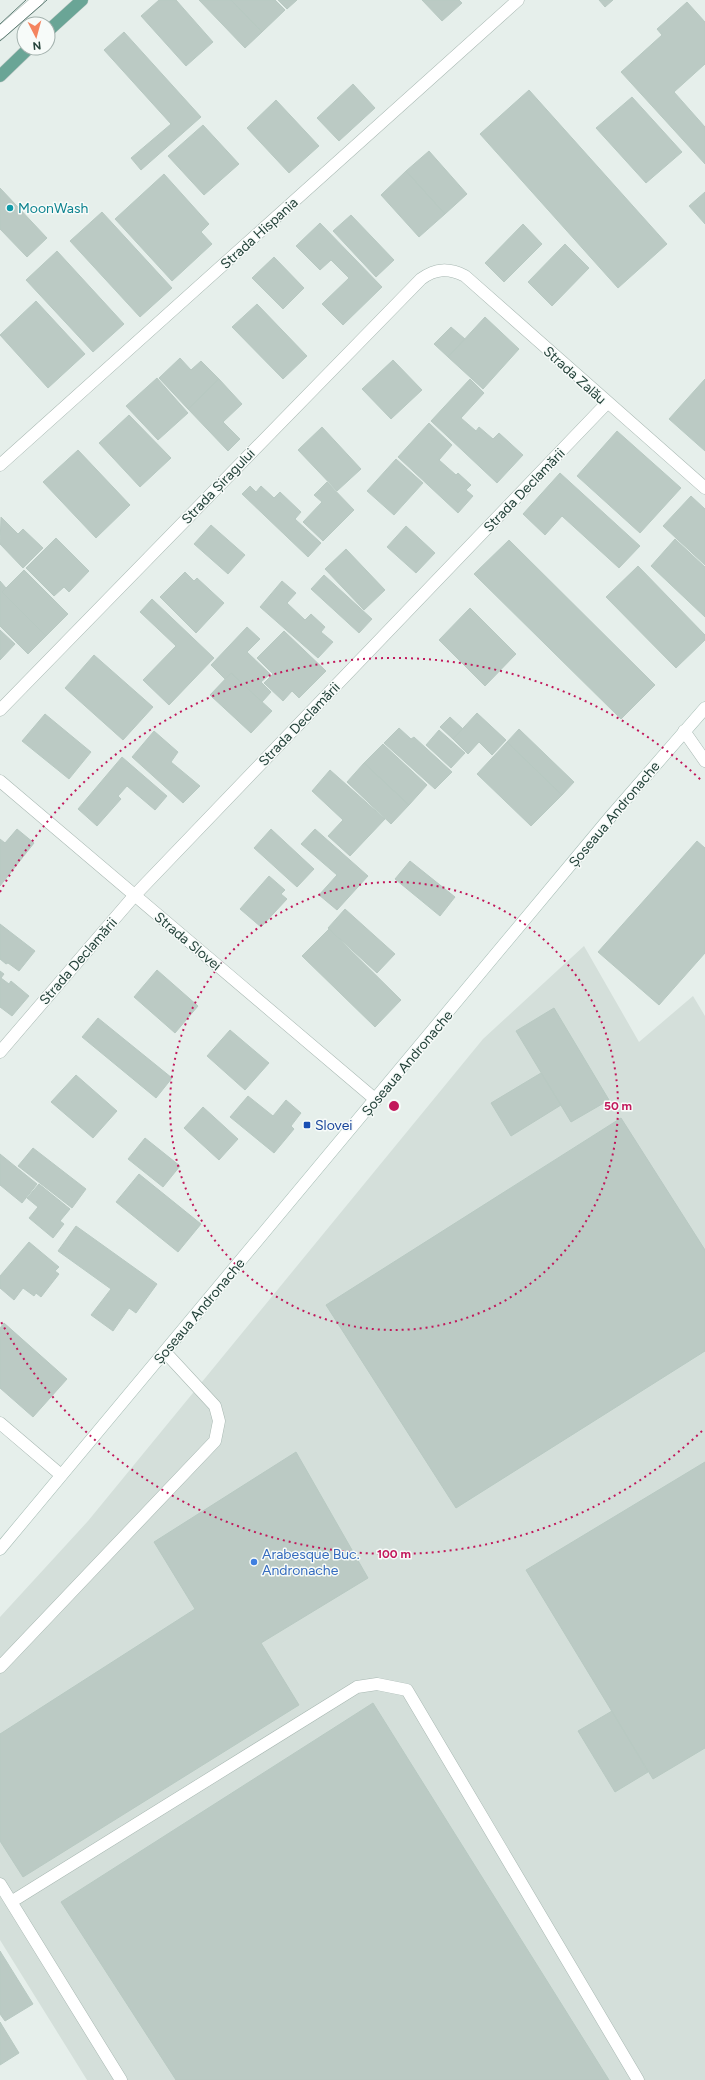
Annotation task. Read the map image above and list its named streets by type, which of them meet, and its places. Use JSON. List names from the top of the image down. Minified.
{"streets":{"street":["Strada Hispania","Strada Zalău","Strada Șiragului","Strada Declamării","Șoseaua Andronache","Strada Slovei"]},"crossings":[["Strada Zalău","Strada Șiragului"],["Strada Zalău","Strada Declamării"],["Strada Declamării","Strada Slovei"],["Șoseaua Andronache","Strada Slovei"]],"places":{"other":["MoonWash","Arabesque Buc. Andronache"],"transit":["Slovei"]},"north":"bottom","rings":["50 m","100 m"]}
